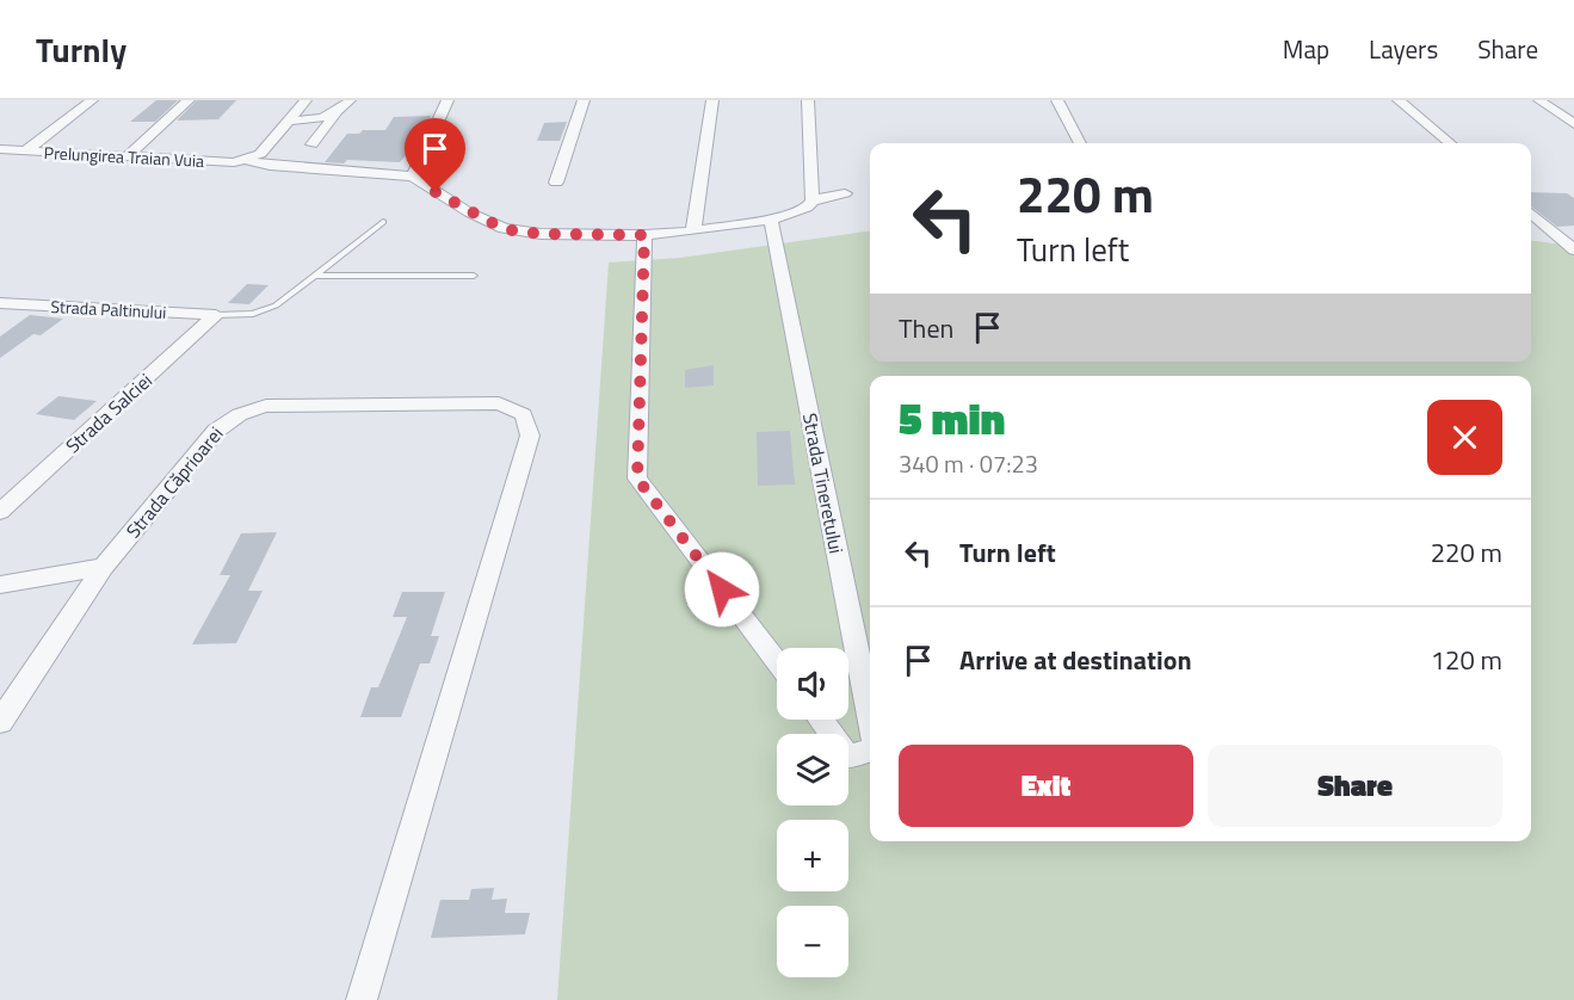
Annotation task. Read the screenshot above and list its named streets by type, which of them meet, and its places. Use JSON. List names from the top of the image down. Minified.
{"streets":{"street":["Prelungirea Traian Vuia","Strada Paltinului","Strada Salciei","Strada Căprioarei","Strada Tineretului"]},"crossings":[["Strada Paltinului","Strada Salciei"]],"page":{"header":"Turnly","nav":["Map","Layers","Share"],"turn":["220 m","Turn left"],"then":"Then","heading":["5 min","340 m · 07:23"],"list":[{"name":"Turn left","value":"220 m"},{"name":"Arrive at destination","value":"120 m"}],"map_buttons":["+","−"],"buttons":["Exit","Share"]}}
